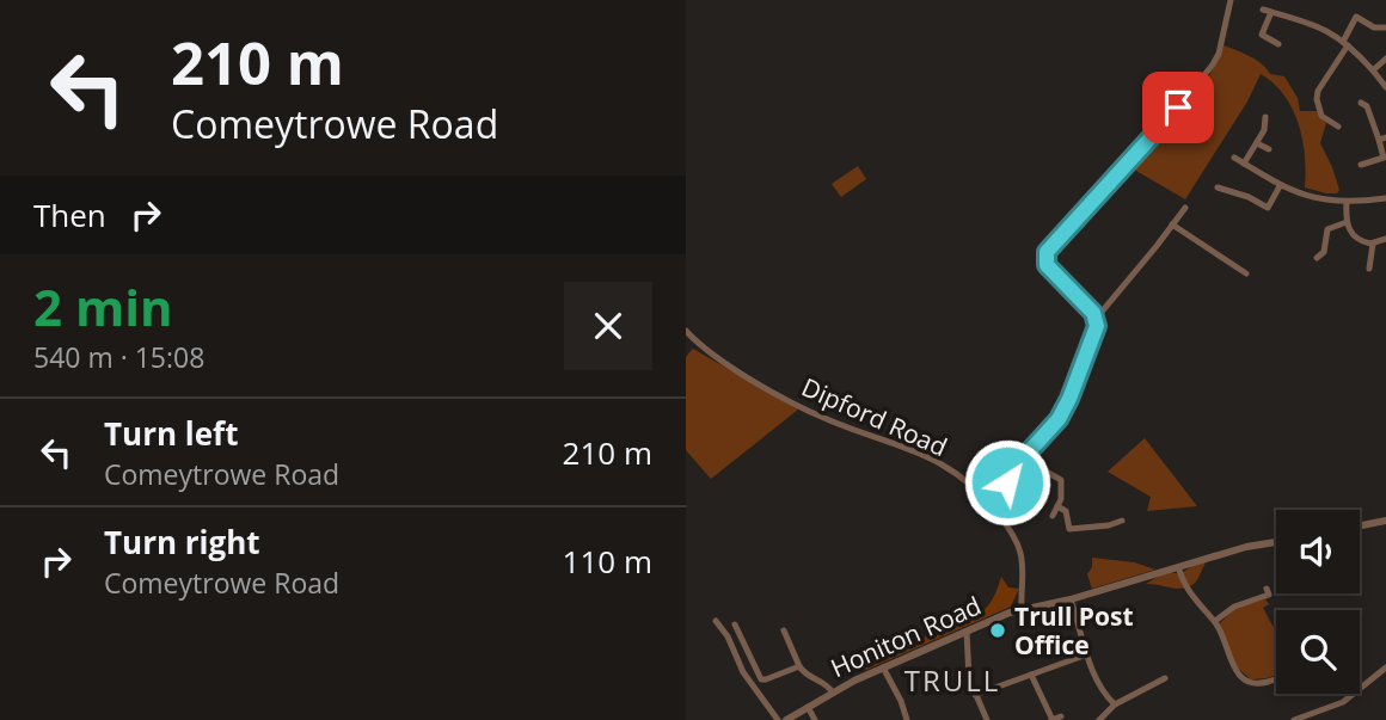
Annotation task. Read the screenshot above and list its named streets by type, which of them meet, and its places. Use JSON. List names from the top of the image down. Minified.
{"streets":{"street":["Dipford Road","Honiton Road"]},"crossings":[["Dipford Road","Honiton Road"]],"districts":["TRULL"],"places":["Trull Post Office"],"page":{"turn":["210 m","Comeytrowe Road"],"then":"Then","heading":["2 min","540 m · 15:08"],"list":[{"name":"Turn left","note":"Comeytrowe Road","value":"210 m"},{"name":"Turn right","note":"Comeytrowe Road","value":"110 m"}]}}
